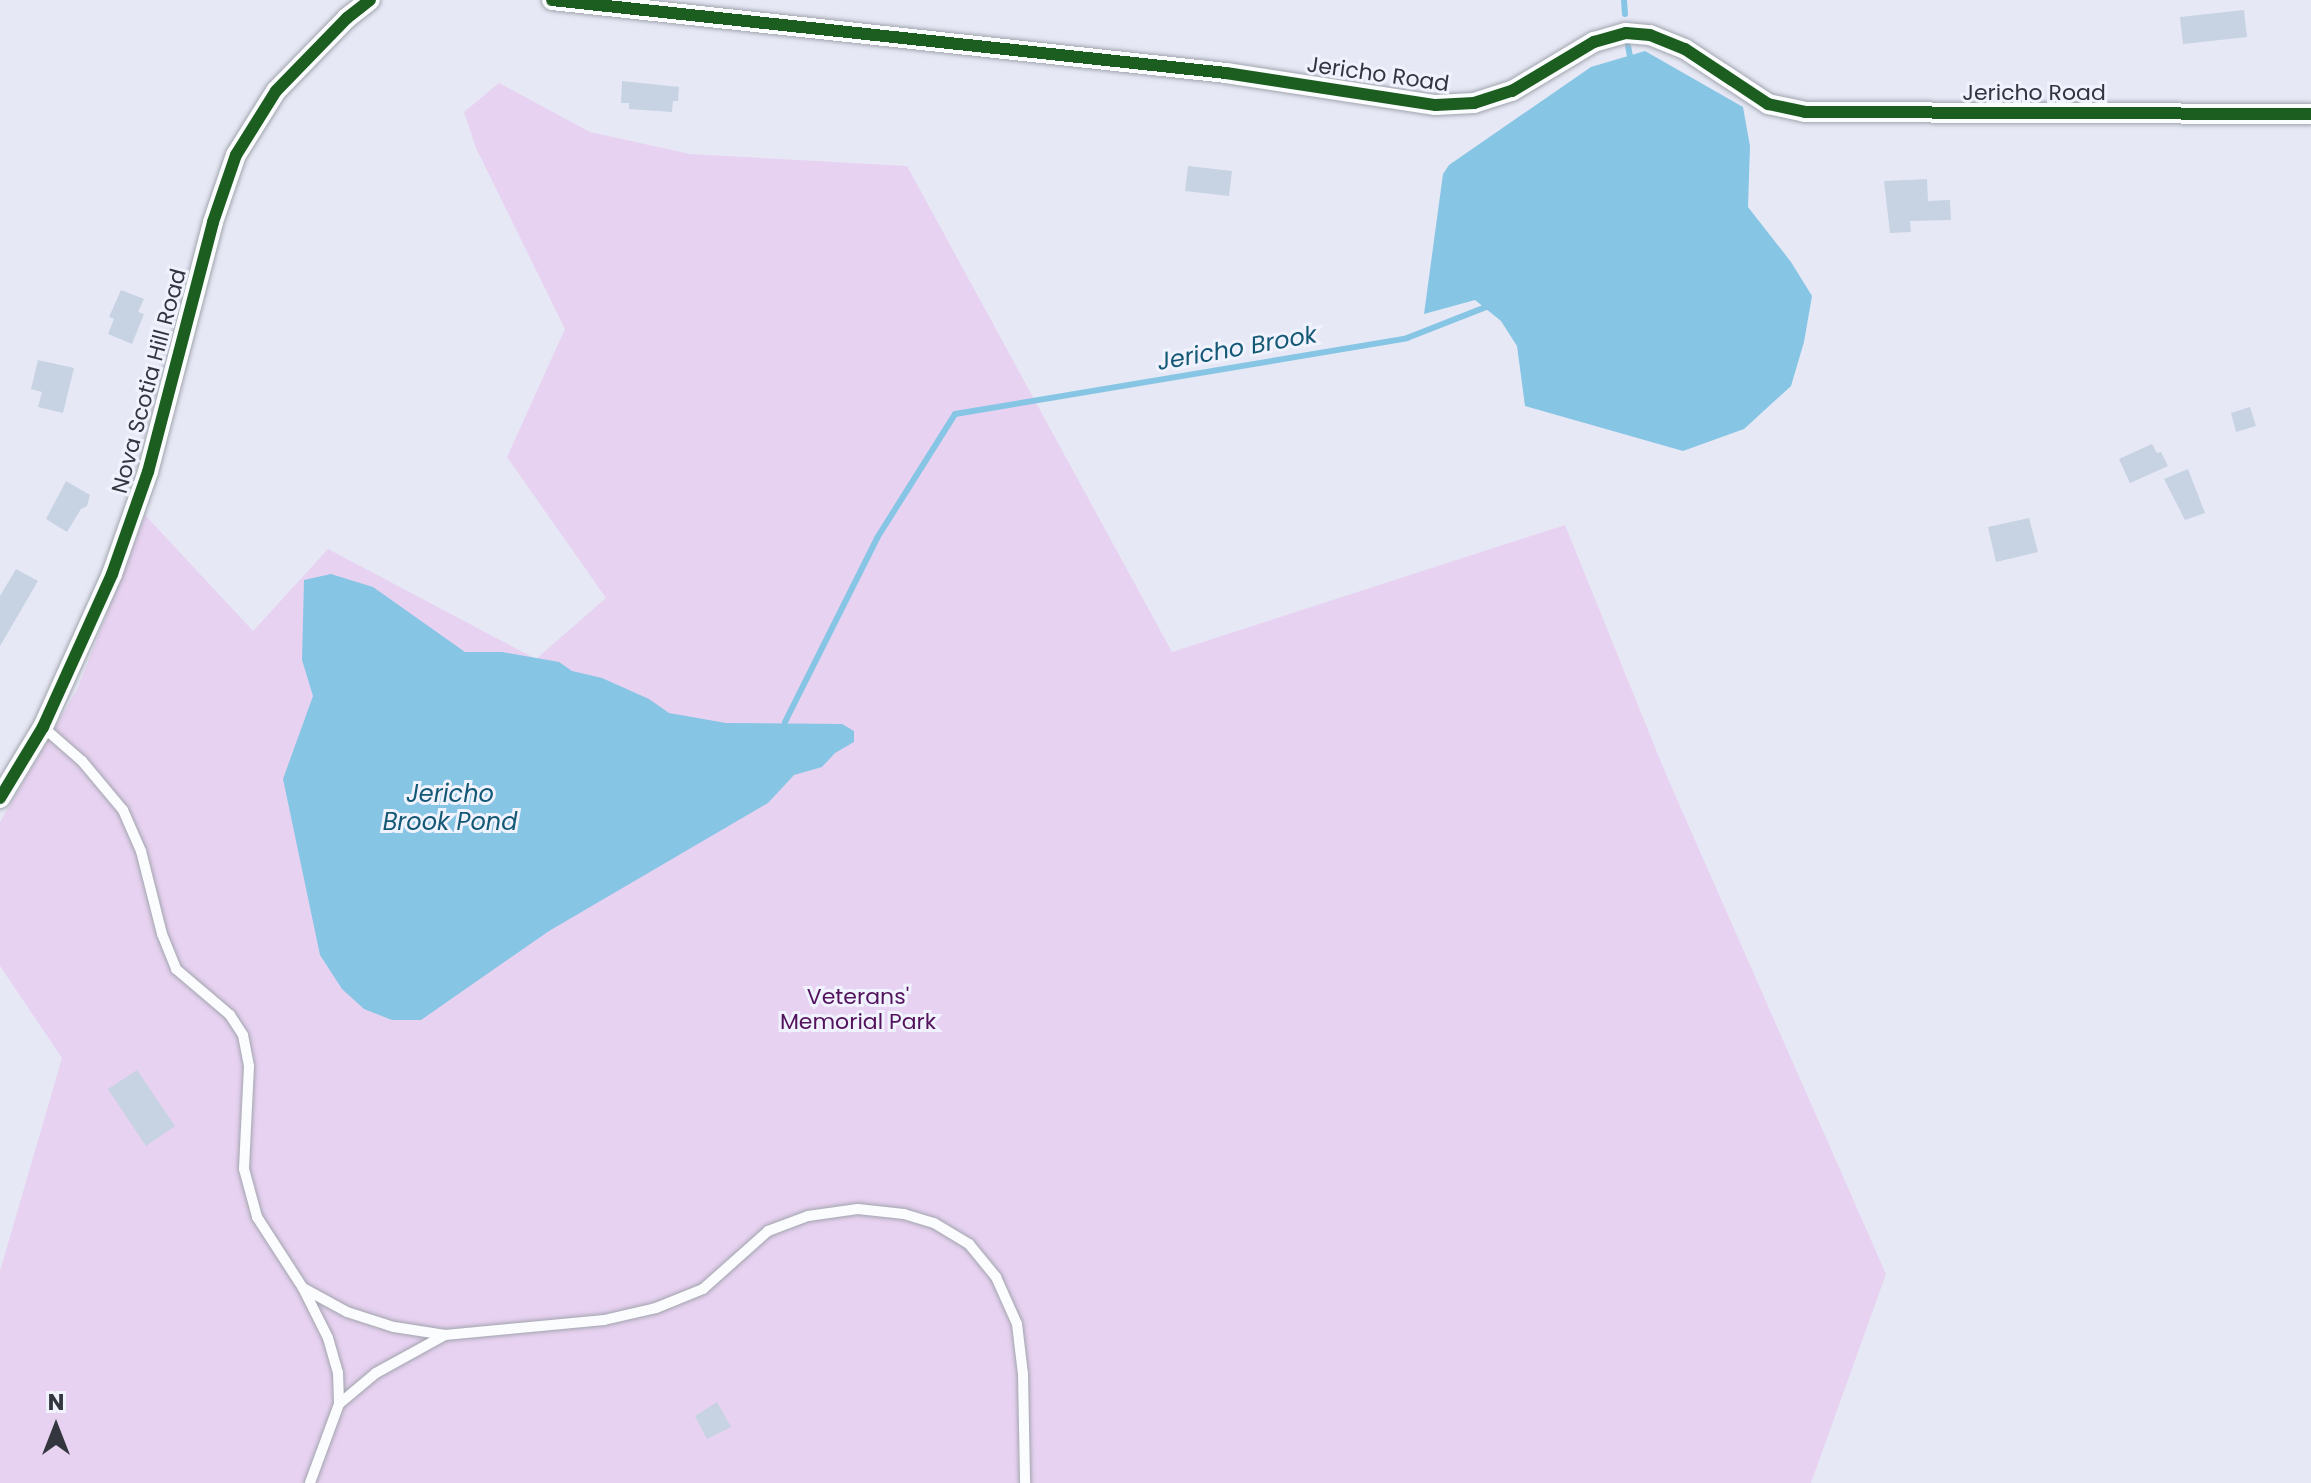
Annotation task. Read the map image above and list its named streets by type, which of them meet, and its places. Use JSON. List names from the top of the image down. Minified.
{"streets":{"street":["Jericho Road","Nova Scotia Hill Road"]},"water":["Jericho Brook","Jericho Brook Pond"],"parks":["Veterans' Memorial Park"],"north":"top"}
